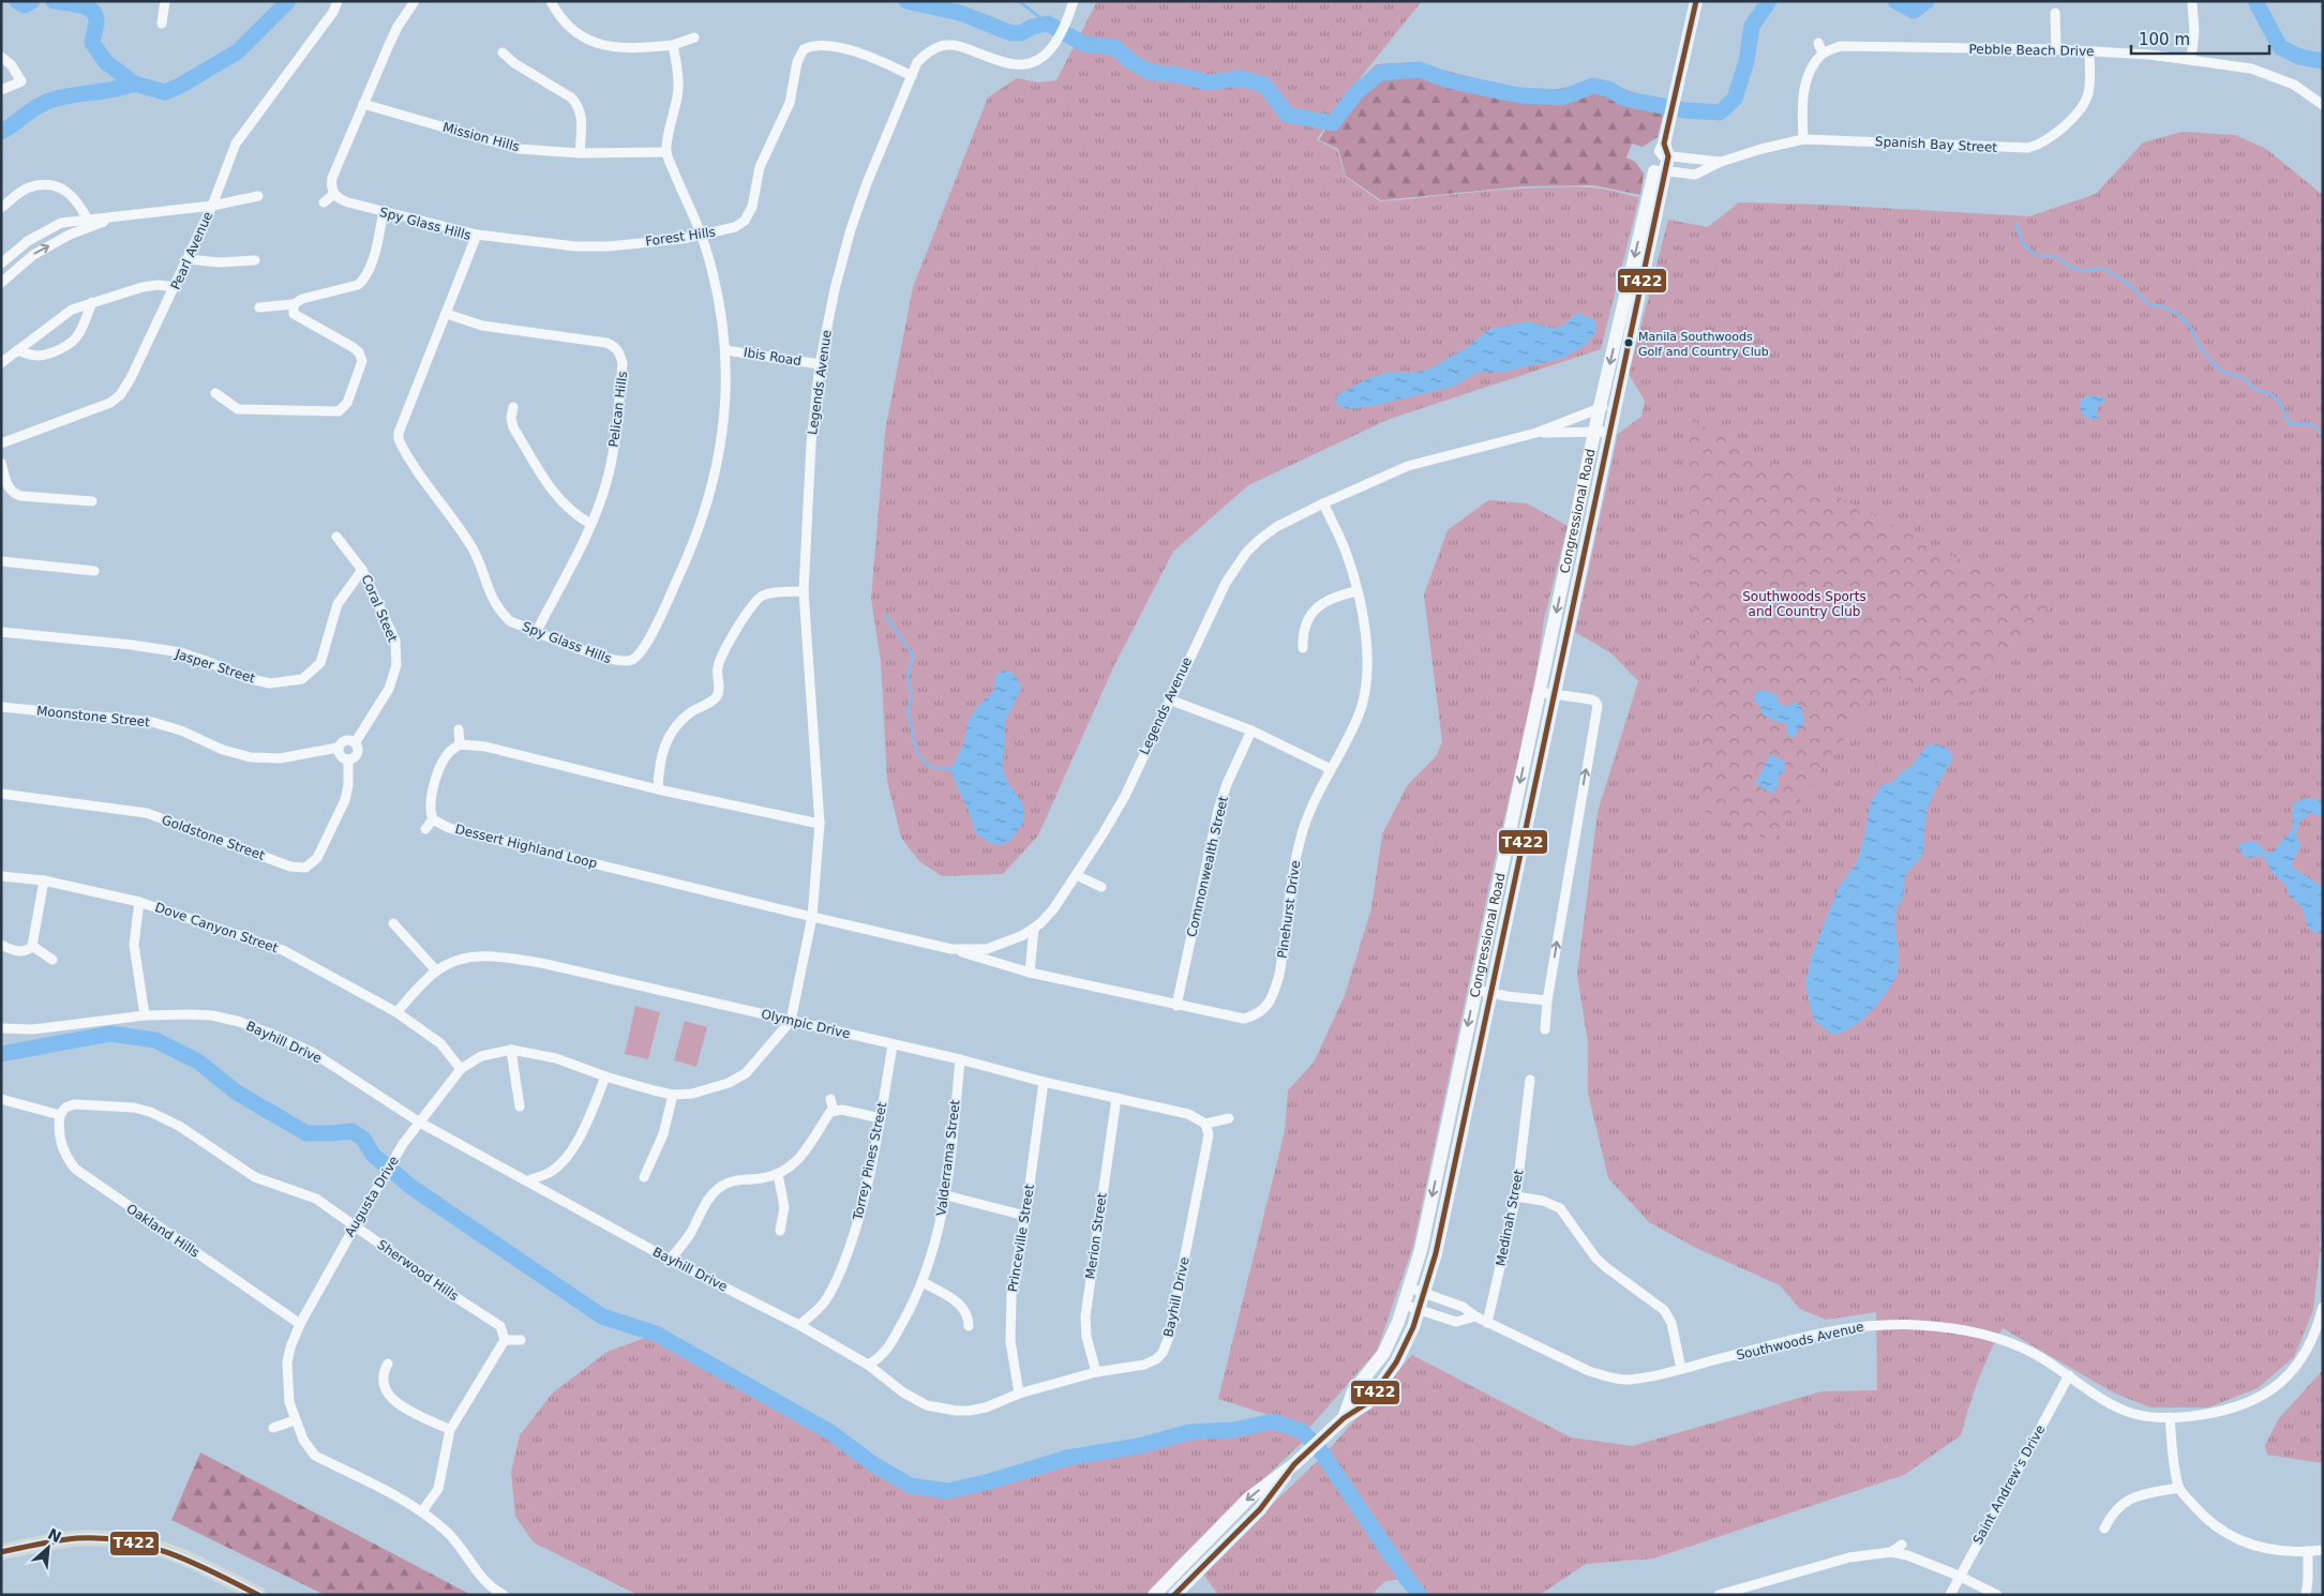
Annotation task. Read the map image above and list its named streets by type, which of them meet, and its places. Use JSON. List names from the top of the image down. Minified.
{"streets":{"main road":["Congressional Road"],"street":["Pebble Beach Drive","Mission Hills","Spanish Bay Street","Spy Glass Hills","Forest Hills","Pearl Avenue","Ibis Road","Legends Avenue","Pelican Hills","Coral Steet","Jasper Street","Moonstone Street","Goldstone Street","Dessert Highland Loop","Commonwealth Street","Pinehurst Drive","Dove Canyon Street","Olympic Drive","Bayhill Drive","Valderrama Street","Torrey Pines Street","Augusta Drive","Medinah Street","Oakland Hills","Merion Street","Princeville Street","Sherwood Hills","Southwoods Avenue","Saint Andrew's Drive"]},"crossings":[["Pebble Beach Drive","Spanish Bay Street"],["Mission Hills","Spy Glass Hills"],["Spanish Bay Street","Congressional Road"],["Spy Glass Hills","Forest Hills"],["Spy Glass Hills","Ibis Road"],["Spy Glass Hills","Pelican Hills"],["Forest Hills","Legends Avenue"],["Ibis Road","Legends Avenue"],["Legends Avenue","Congressional Road"],["Legends Avenue","Dessert Highland Loop"],["Legends Avenue","Pinehurst Drive"],["Legends Avenue","Olympic Drive"],["Legends Avenue","Augusta Drive"],["Congressional Road","Southwoods Avenue"],["Coral Steet","Jasper Street"],["Coral Steet","Moonstone Street"],["Coral Steet","Goldstone Street"],["Moonstone Street","Goldstone Street"],["Commonwealth Street","Pinehurst Drive"],["Dove Canyon Street","Olympic Drive"],["Dove Canyon Street","Augusta Drive"],["Olympic Drive","Bayhill Drive"],["Olympic Drive","Valderrama Street"],["Olympic Drive","Torrey Pines Street"],["Olympic Drive","Augusta Drive"],["Olympic Drive","Merion Street"],["Olympic Drive","Princeville Street"],["Bayhill Drive","Valderrama Street"],["Bayhill Drive","Torrey Pines Street"],["Bayhill Drive","Augusta Drive"],["Bayhill Drive","Merion Street"],["Bayhill Drive","Princeville Street"],["Augusta Drive","Oakland Hills"],["Augusta Drive","Sherwood Hills"],["Medinah Street","Southwoods Avenue"],["Oakland Hills","Sherwood Hills"],["Southwoods Avenue","Saint Andrew's Drive"]],"parks":["Southwoods Sports and Country Club"],"places":["Manila Southwoods Golf and Country Club"],"lines":["transit line T422"],"scale_bar":"100 m","north":"top right"}
